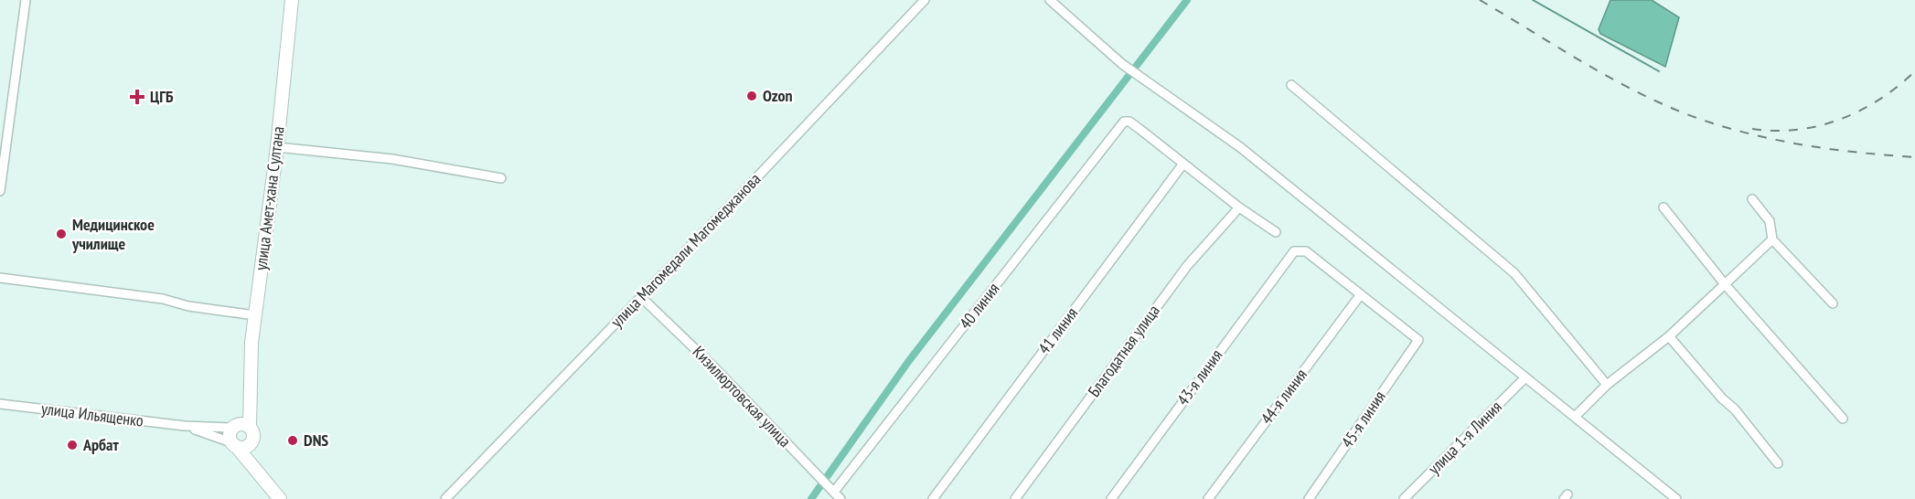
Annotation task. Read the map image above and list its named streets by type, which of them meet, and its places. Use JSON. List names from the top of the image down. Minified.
{"streets":{"main road":["улица Амет-хана Султана"],"street":["улица Магомедали Магомеджановa","40 линия","41 линия","Благодатная улица","43-я линия","Кизилюртовская улица","44-я линия","улица Ильященко","45-я линия","улица 1-я Линия"]},"crossings":[["улица Магомедали Магомеджановa","Кизилюртовская улица"],["40 линия","41 линия"],["40 линия","Кизилюртовская улица"],["43-я линия","44-я линия"],["43-я линия","45-я линия"],["44-я линия","45-я линия"]],"places":{"other":["Ozon","Медицинское училище","DNS","Арбат"],"health":["ЦГБ"]}}
